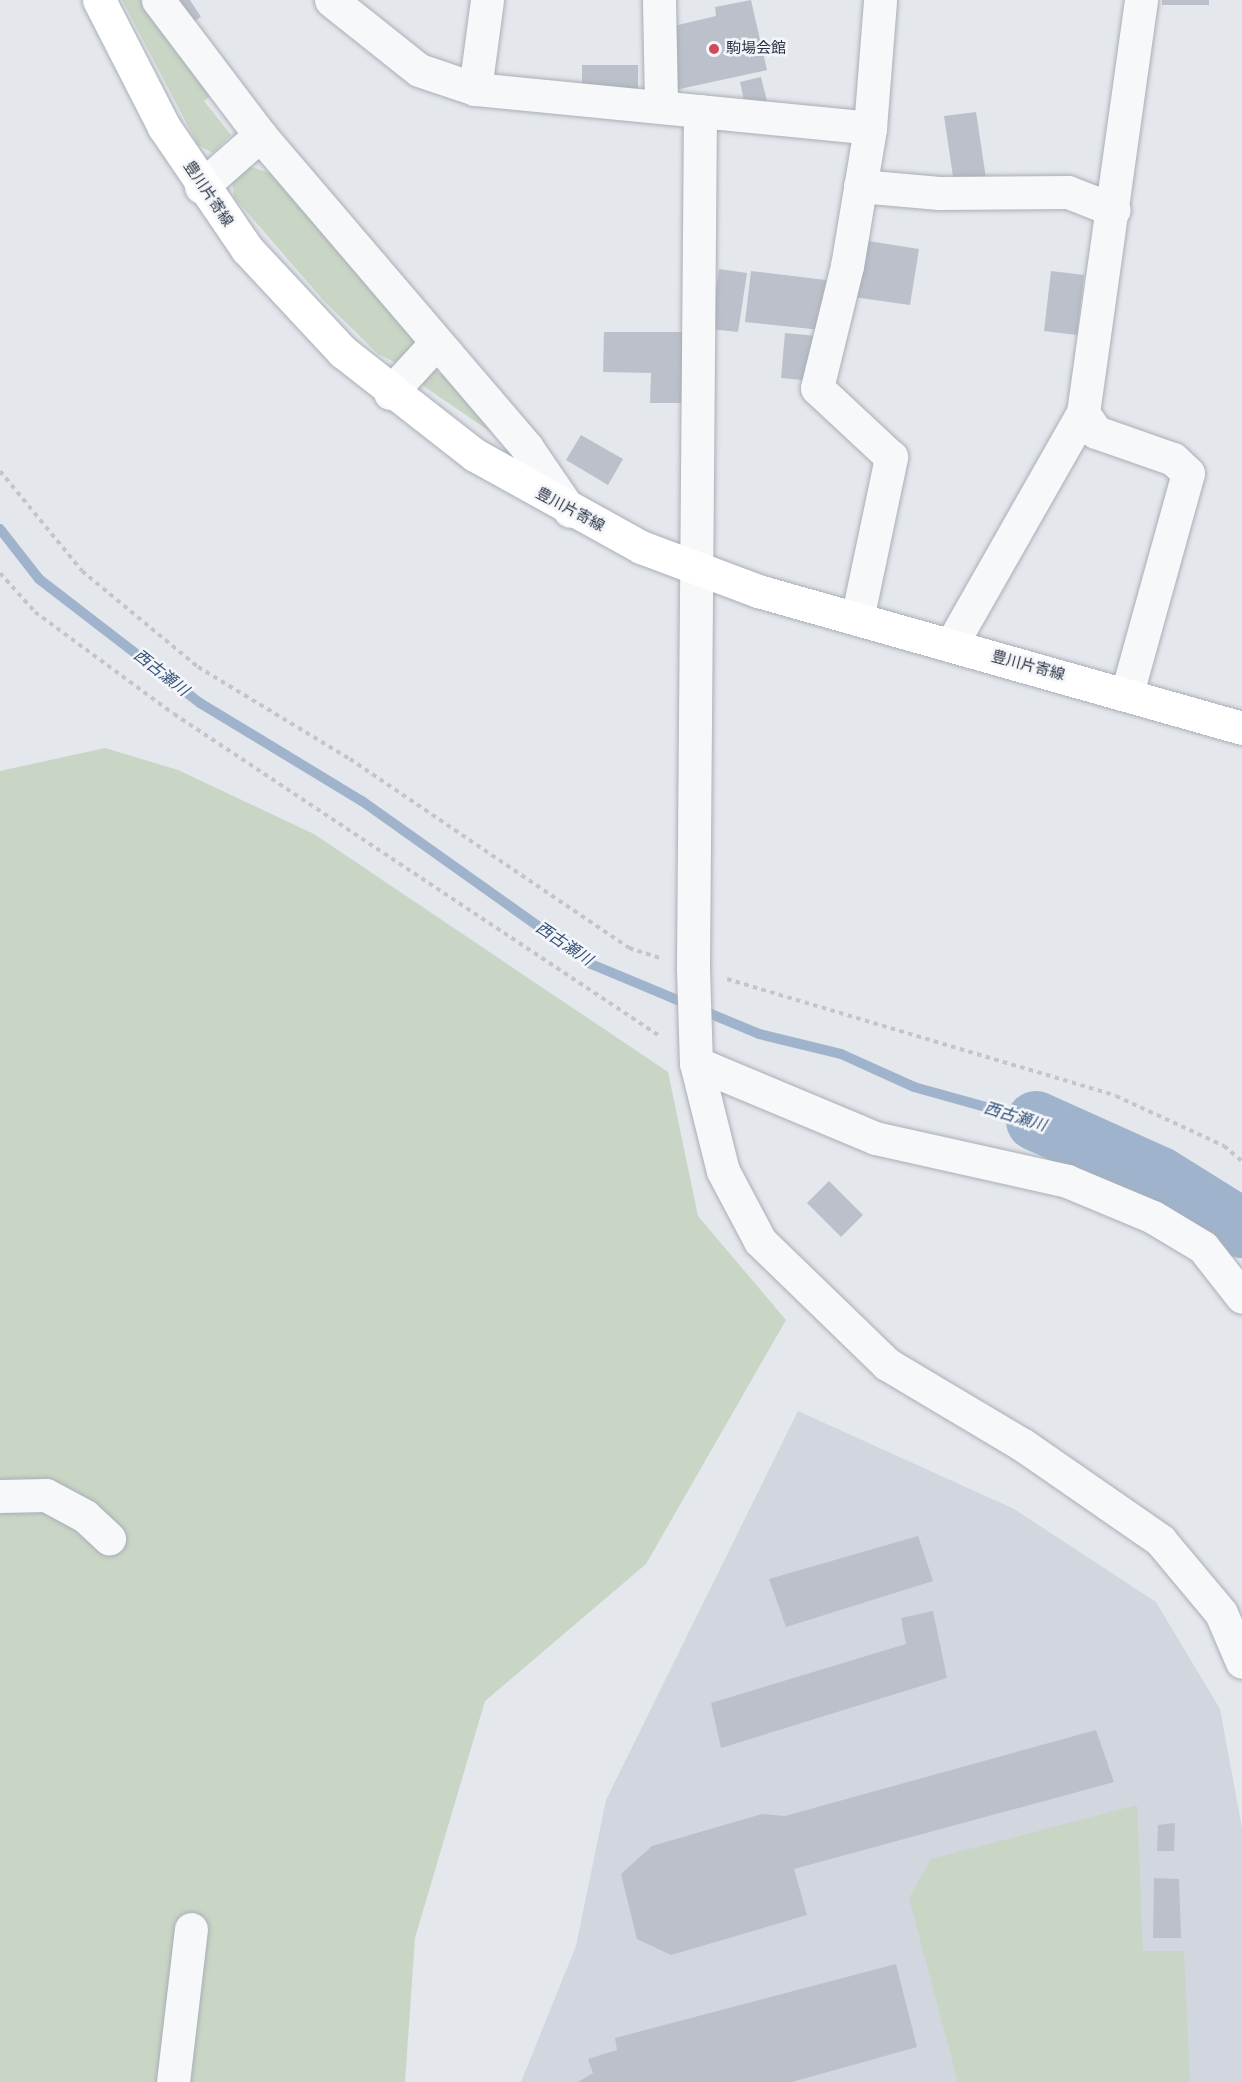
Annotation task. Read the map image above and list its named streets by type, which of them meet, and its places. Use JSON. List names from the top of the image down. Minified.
{"streets":{"main road":["豊川片寄線"]},"water":["西古瀬川"],"places":["駒場会館"]}
